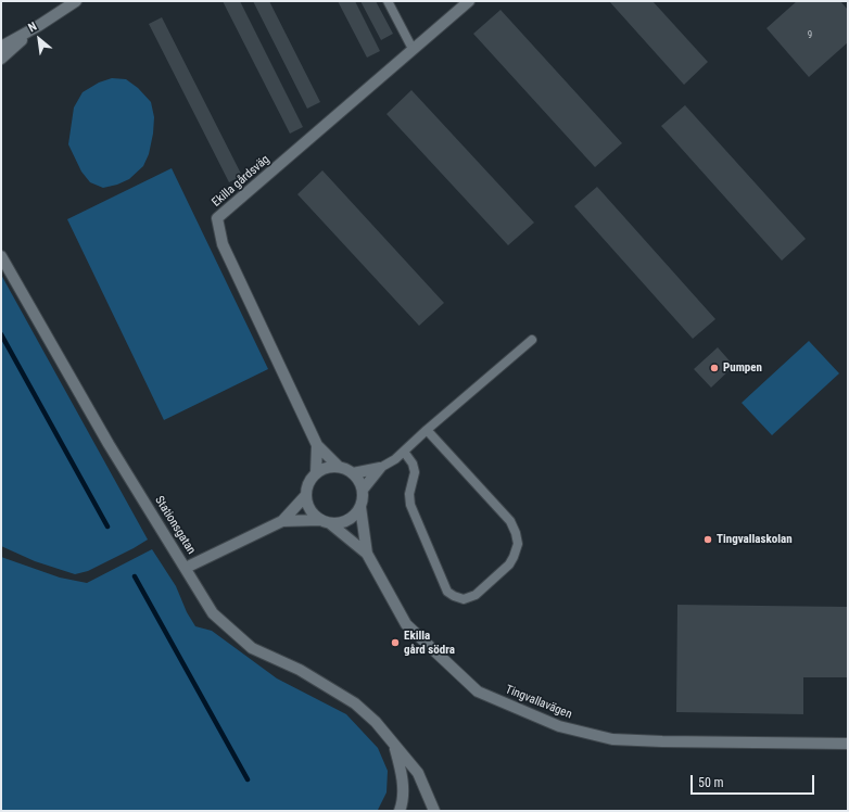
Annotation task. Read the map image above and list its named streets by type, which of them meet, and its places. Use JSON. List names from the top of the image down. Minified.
{"streets":{"street":["Ekilla gårdsväg","Stationsgatan","Tingvallavägen"]},"places":["Pumpen","Tingvallaskolan","Ekilla gård södra"],"house_numbers":["9"],"scale_bar":"50 m","north":"top left"}
